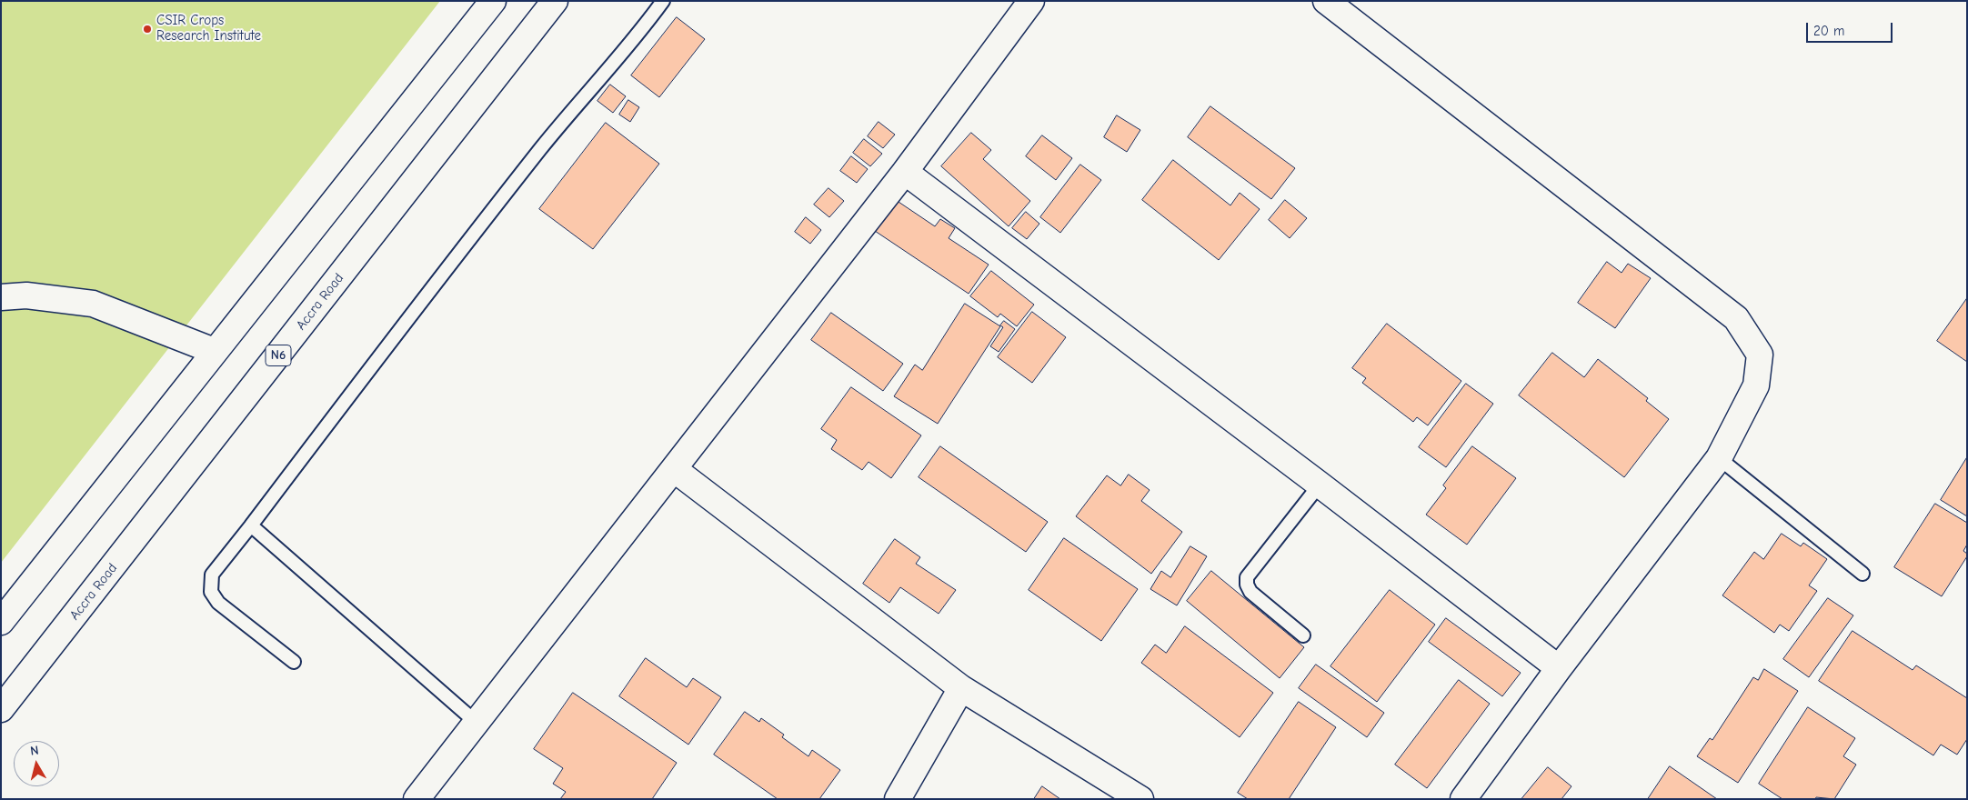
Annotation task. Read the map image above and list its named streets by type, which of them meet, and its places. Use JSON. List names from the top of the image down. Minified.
{"streets":{"main road":["Accra Road","N6"]},"places":["CSIR Crops Research Institute"],"scale_bar":"20 m","north":"top"}
